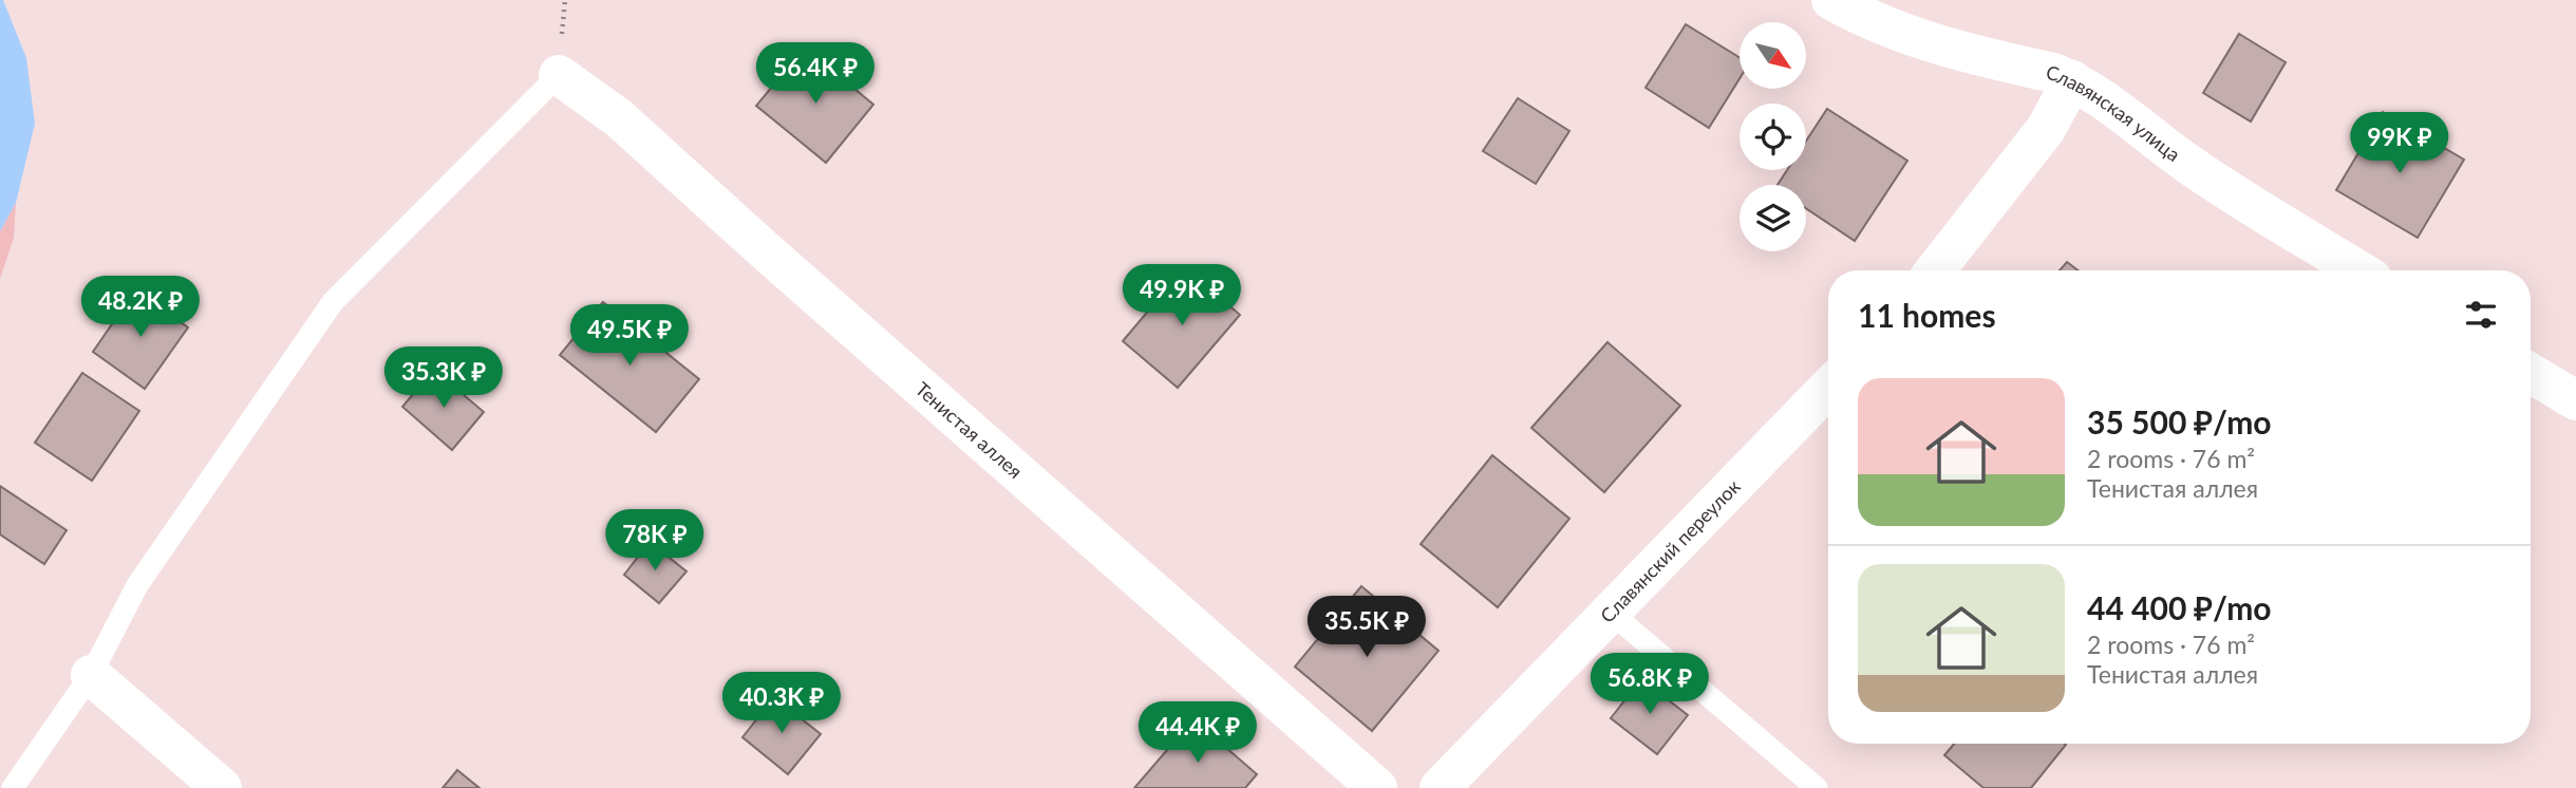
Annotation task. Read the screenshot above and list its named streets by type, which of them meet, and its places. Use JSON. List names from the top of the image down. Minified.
{"streets":{"street":["Славянская улица","Тенистая аллея","Славянский переулок"]},"north":"bottom right","page":{"price":["56.4K ₽","99K ₽","49.9K ₽","48.2K ₽","49.5K ₽","35.3K ₽","78K ₽","35.5K ₽","56.8K ₽","40.3K ₽","44.4K ₽"],"heading":"11 homes","list":[{"name":"35 500 ₽/mo","note":"2 rooms · 76 m² · Тенистая аллея"},{"name":"44 400 ₽/mo","note":"2 rooms · 76 m² · Тенистая аллея"}]}}
